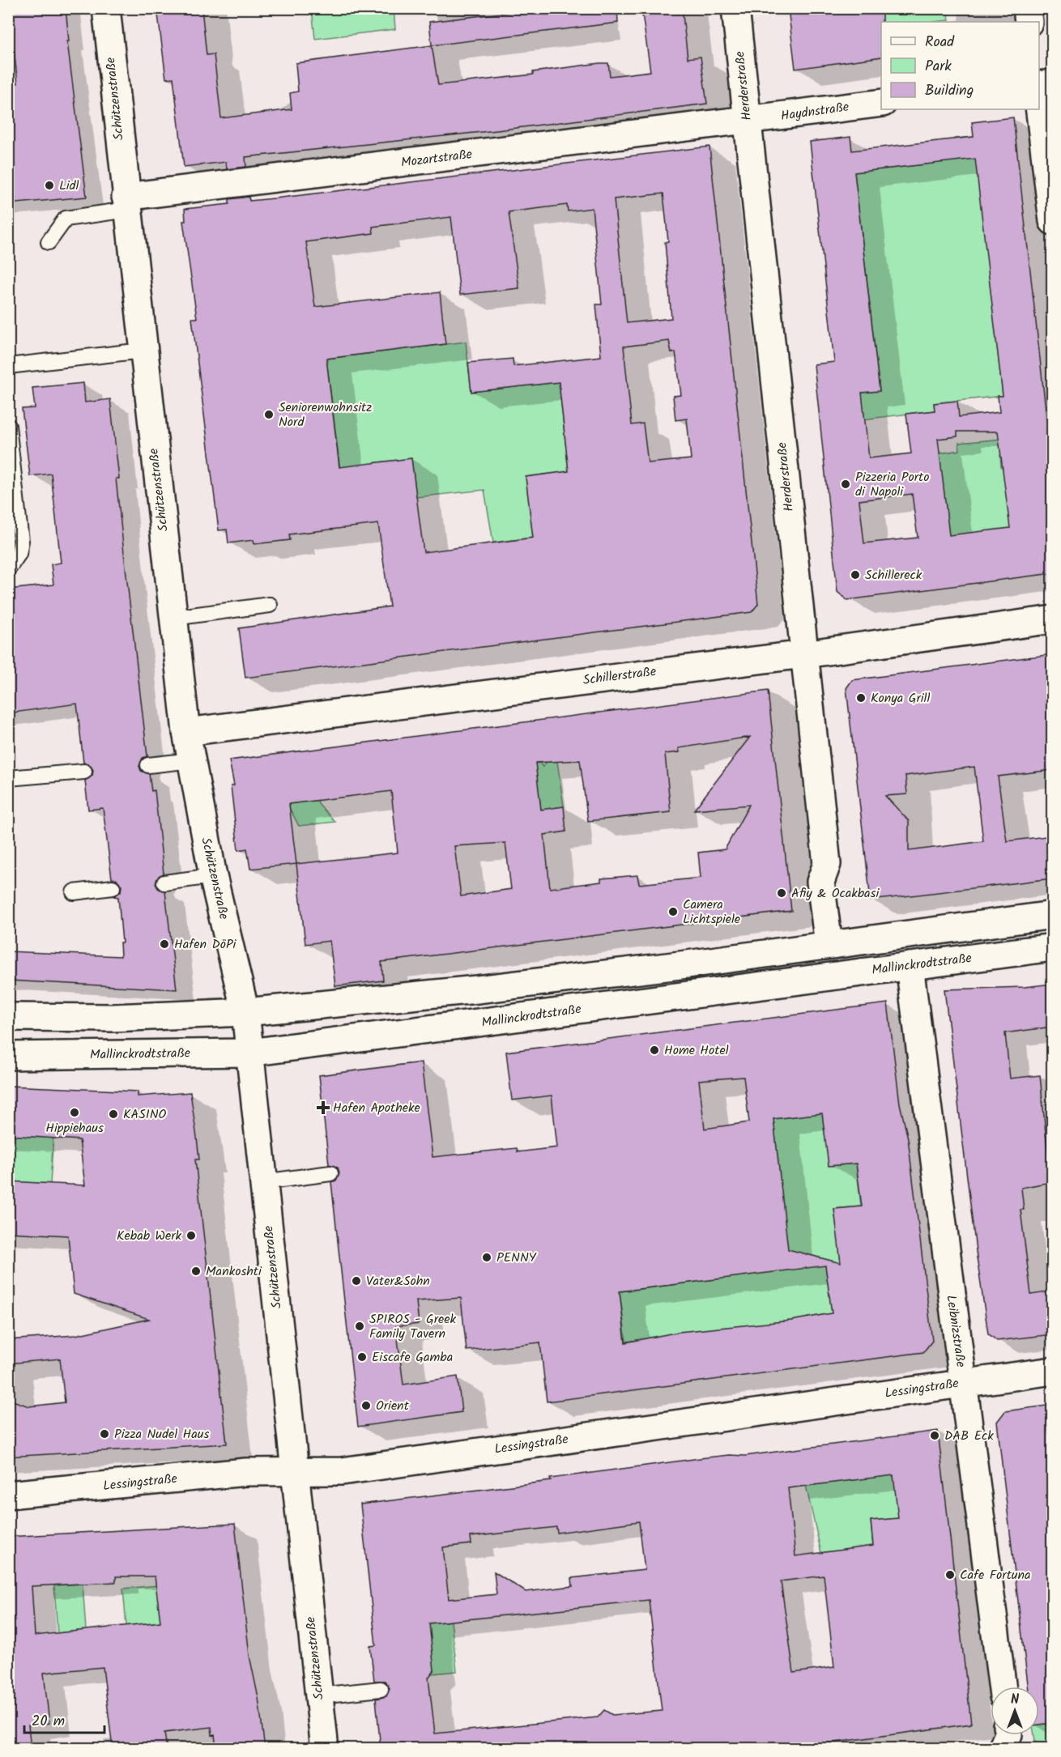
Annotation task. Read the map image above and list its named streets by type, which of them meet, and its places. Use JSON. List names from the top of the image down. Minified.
{"streets":{"street":["Herderstraße","Schützenstraße","Haydnstraße","Mozartstraße","Schillerstraße","Mallinckrodtstraße","Leibnizstraße","Lessingstraße"]},"crossings":[["Herderstraße","Haydnstraße"],["Herderstraße","Mozartstraße"],["Herderstraße","Schillerstraße"],["Schützenstraße","Mozartstraße"],["Schützenstraße","Schillerstraße"],["Schützenstraße","Mallinckrodtstraße"],["Schützenstraße","Lessingstraße"],["Haydnstraße","Mozartstraße"],["Mallinckrodtstraße","Leibnizstraße"],["Leibnizstraße","Lessingstraße"]],"places":{"other":["Lidl","Seniorenwohnsitz Nord","Pizzeria Porto di Napoli","Schillereck","Konya Grill","Afiy & Ocakbasi","Camera Lichtspiele","Hafen DöPi","Home Hotel","Hippiehaus","KASINO","Kebab Werk","PENNY","Mankoshti","Vater&Sohn","SPIROS - Greek Family Tavern","Eiscafe Gamba","Orient","Pizza Nudel Haus","DAB Eck","Cafe Fortuna"],"health":["Hafen Apotheke"]},"legend":["Road","Park","Building"],"scale_bar":"20 m","north":"top"}
